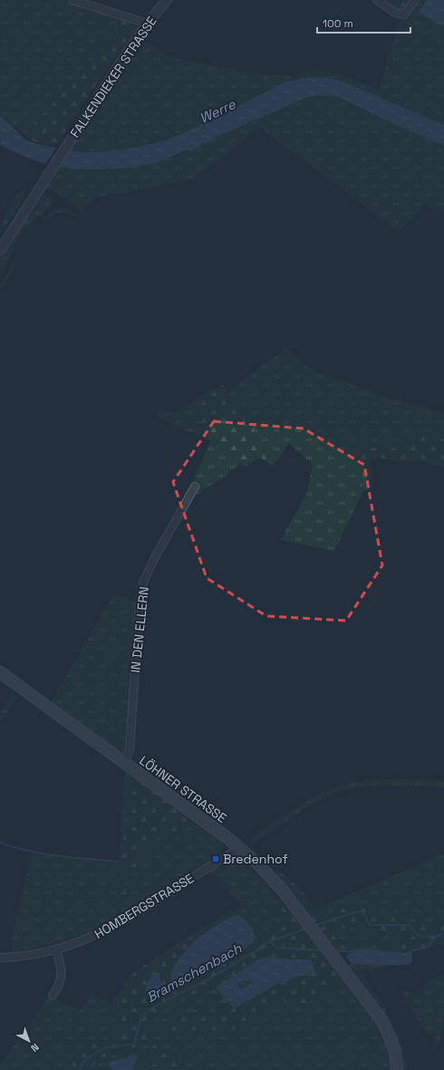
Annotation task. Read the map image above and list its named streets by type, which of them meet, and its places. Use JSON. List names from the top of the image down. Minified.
{"streets":{"main road":["LÖHNER STRASSE"],"street":["FALKENDIEKER STRASSE","IN DEN ELLERN","HOMBERGSTRASSE"]},"crossings":[["IN DEN ELLERN","LÖHNER STRASSE"],["LÖHNER STRASSE","HOMBERGSTRASSE"]],"water":["Werre","Bramschenbach"],"places":{"transit":["Bredenhof"]},"scale_bar":"100 m","north":"bottom right"}
